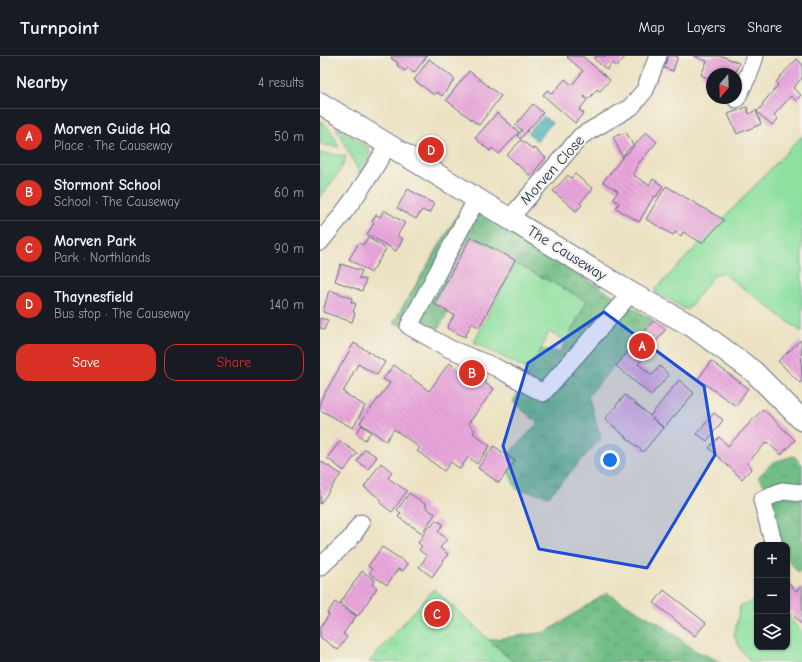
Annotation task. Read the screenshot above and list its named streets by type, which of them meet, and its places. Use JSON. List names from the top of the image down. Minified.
{"streets":{"main road":["The Causeway"],"street":["Morven Close"]},"crossings":[["Morven Close","The Causeway"]],"north":"bottom","page":{"header":"Turnpoint","nav":["Map","Layers","Share"],"heading":["Nearby","4 results"],"list":[{"mark":"A","name":"Morven Guide HQ","note":"Place · The Causeway","value":"50 m"},{"mark":"B","name":"Stormont School","note":"School · The Causeway","value":"60 m"},{"mark":"C","name":"Morven Park","note":"Park · Northlands","value":"90 m"},{"mark":"D","name":"Thaynesfield","note":"Bus stop · The Causeway","value":"140 m"}],"pins":["D","A","B","C"],"buttons":["Save","Share"],"map_buttons":["+","−"]}}
